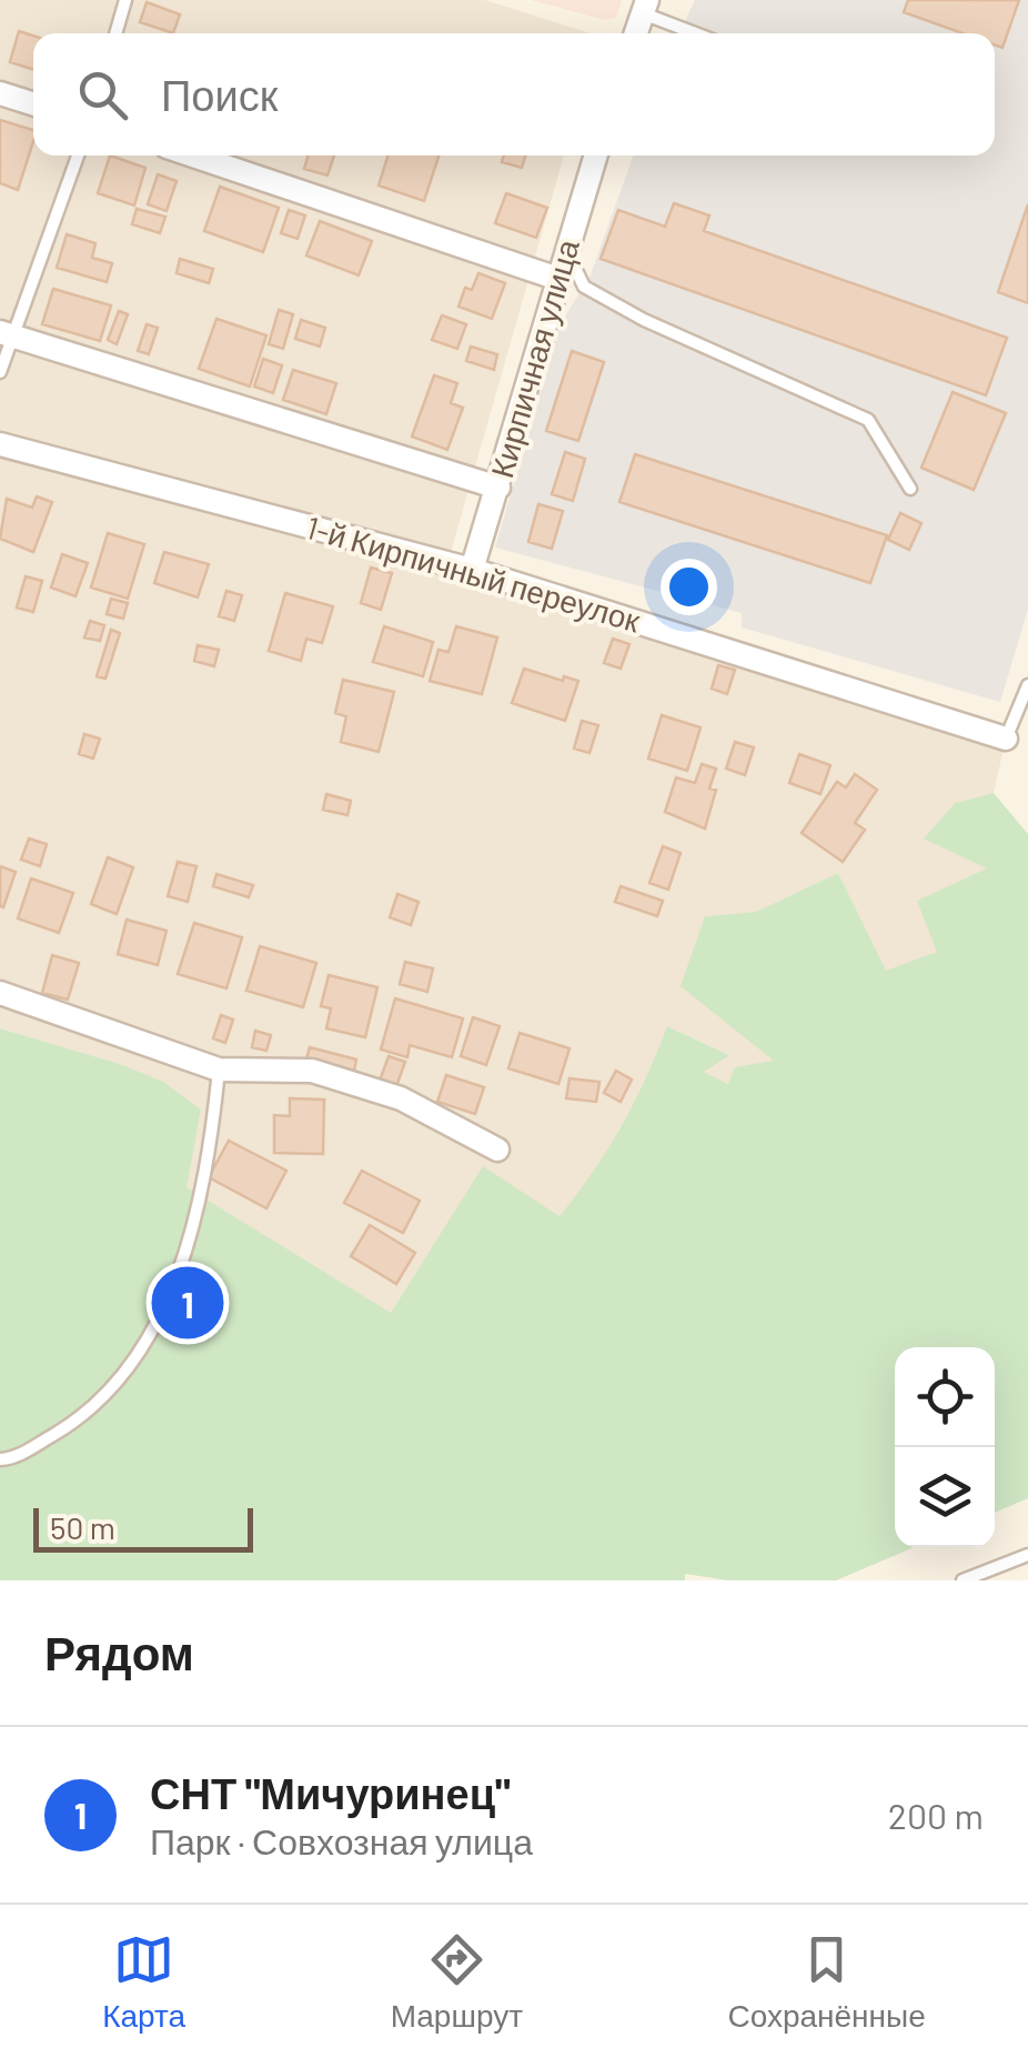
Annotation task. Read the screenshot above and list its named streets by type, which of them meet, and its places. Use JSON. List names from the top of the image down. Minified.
{"streets":{"street":["Кирпичная улица","1-й Кирпичный переулок"]},"crossings":[["Кирпичная улица","1-й Кирпичный переулок"]],"scale_bar":"50 m","page":{"search":"Поиск","pins":"1","scale":"50 m","heading":"Рядом","list":[{"mark":"1","name":"СНТ \"Мичуринец\"","note":"Парк · Совхозная улица","value":"200 m"}],"nav":["Карта","Маршрут","Сохранённые"]}}
